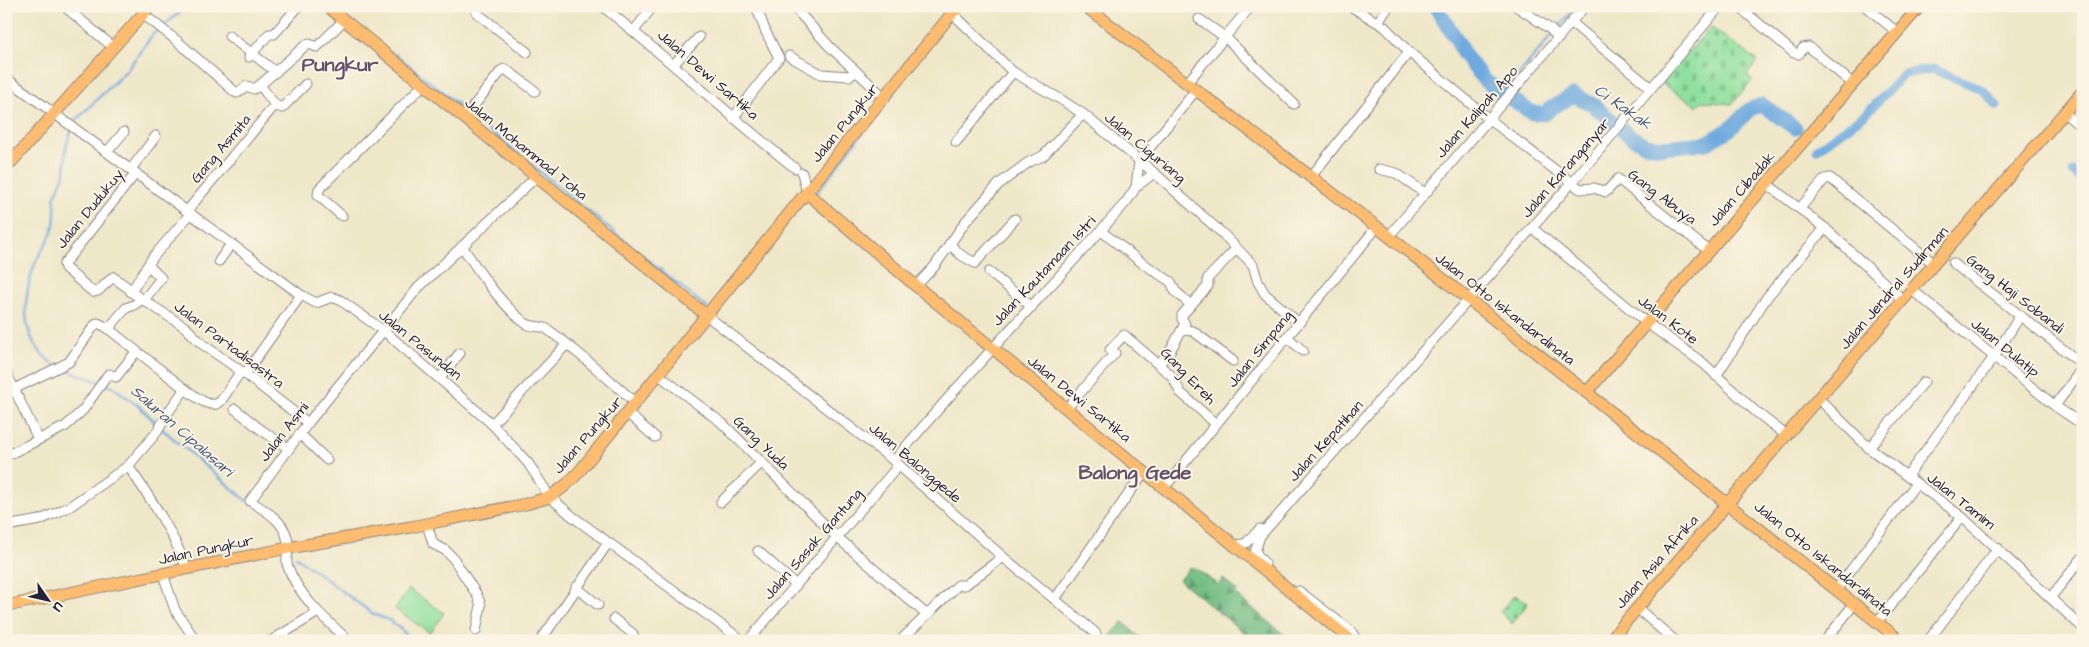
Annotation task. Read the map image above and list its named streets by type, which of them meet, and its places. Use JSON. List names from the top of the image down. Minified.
{"streets":{"main road":["Jalan Dewi Sartika","Jalan Pungkur","Jalan Mohammad Toha","Jalan Cibadak","Jalan Jendral Sudirman","Jalan Otto Iskandardinata","Jalan Asia Afrika"],"street":["Jalan Kalipah Apo","Jalan Ciguriang","Gang Asmita","Jalan Karanganyar","Gang Abuya","Jalan Dudukuy","Jalan Kautamaan Istri","Gang Haji Sobandi","Jalan Kote","Jalan Partadisastra","Jalan Pasundan","Jalan Dulatip","Jalan Simpang","Gang Ereh","Jalan Asmi","Jalan Kepatihan","Gang Yuda","Jalan Balonggede","Jalan Tamim","Jalan Sasak Gantung"]},"crossings":[["Jalan Dewi Sartika","Jalan Pungkur"],["Jalan Dewi Sartika","Jalan Kautamaan Istri"],["Jalan Dewi Sartika","Jalan Simpang"],["Jalan Dewi Sartika","Gang Ereh"],["Jalan Dewi Sartika","Jalan Kepatihan"],["Jalan Kalipah Apo","Jalan Otto Iskandardinata"],["Jalan Pungkur","Jalan Ciguriang"],["Jalan Pungkur","Jalan Mohammad Toha"],["Jalan Pungkur","Jalan Pasundan"],["Jalan Pungkur","Jalan Asmi"],["Jalan Pungkur","Gang Yuda"],["Jalan Pungkur","Jalan Balonggede"],["Jalan Ciguriang","Jalan Kautamaan Istri"],["Jalan Ciguriang","Jalan Simpang"],["Gang Asmita","Jalan Dudukuy"],["Gang Asmita","Jalan Partadisastra"],["Gang Asmita","Jalan Pasundan"],["Jalan Mohammad Toha","Jalan Asmi"],["Jalan Mohammad Toha","Jalan Balonggede"],["Jalan Karanganyar","Gang Abuya"],["Jalan Karanganyar","Jalan Otto Iskandardinata"],["Jalan Karanganyar","Jalan Kote"],["Jalan Karanganyar","Jalan Kepatihan"],["Jalan Cibadak","Gang Abuya"],["Jalan Cibadak","Jalan Otto Iskandardinata"],["Jalan Cibadak","Jalan Kote"],["Jalan Dudukuy","Jalan Partadisastra"],["Jalan Dudukuy","Jalan Pasundan"],["Jalan Kautamaan Istri","Jalan Balonggede"],["Jalan Kautamaan Istri","Jalan Sasak Gantung"],["Jalan Jendral Sudirman","Jalan Otto Iskandardinata"],["Jalan Jendral Sudirman","Jalan Kote"],["Jalan Jendral Sudirman","Jalan Dulatip"],["Jalan Jendral Sudirman","Jalan Tamim"],["Jalan Jendral Sudirman","Jalan Asia Afrika"],["Jalan Otto Iskandardinata","Jalan Simpang"],["Jalan Otto Iskandardinata","Jalan Kepatihan"],["Jalan Otto Iskandardinata","Jalan Asia Afrika"],["Jalan Partadisastra","Jalan Asmi"],["Jalan Pasundan","Jalan Asmi"],["Jalan Simpang","Gang Ereh"],["Gang Yuda","Jalan Sasak Gantung"],["Jalan Balonggede","Jalan Sasak Gantung"]],"districts":["Pungkur","Balong Gede"],"water":["Ci Kakak","Saluran Cipalasari"],"north":"bottom right"}
